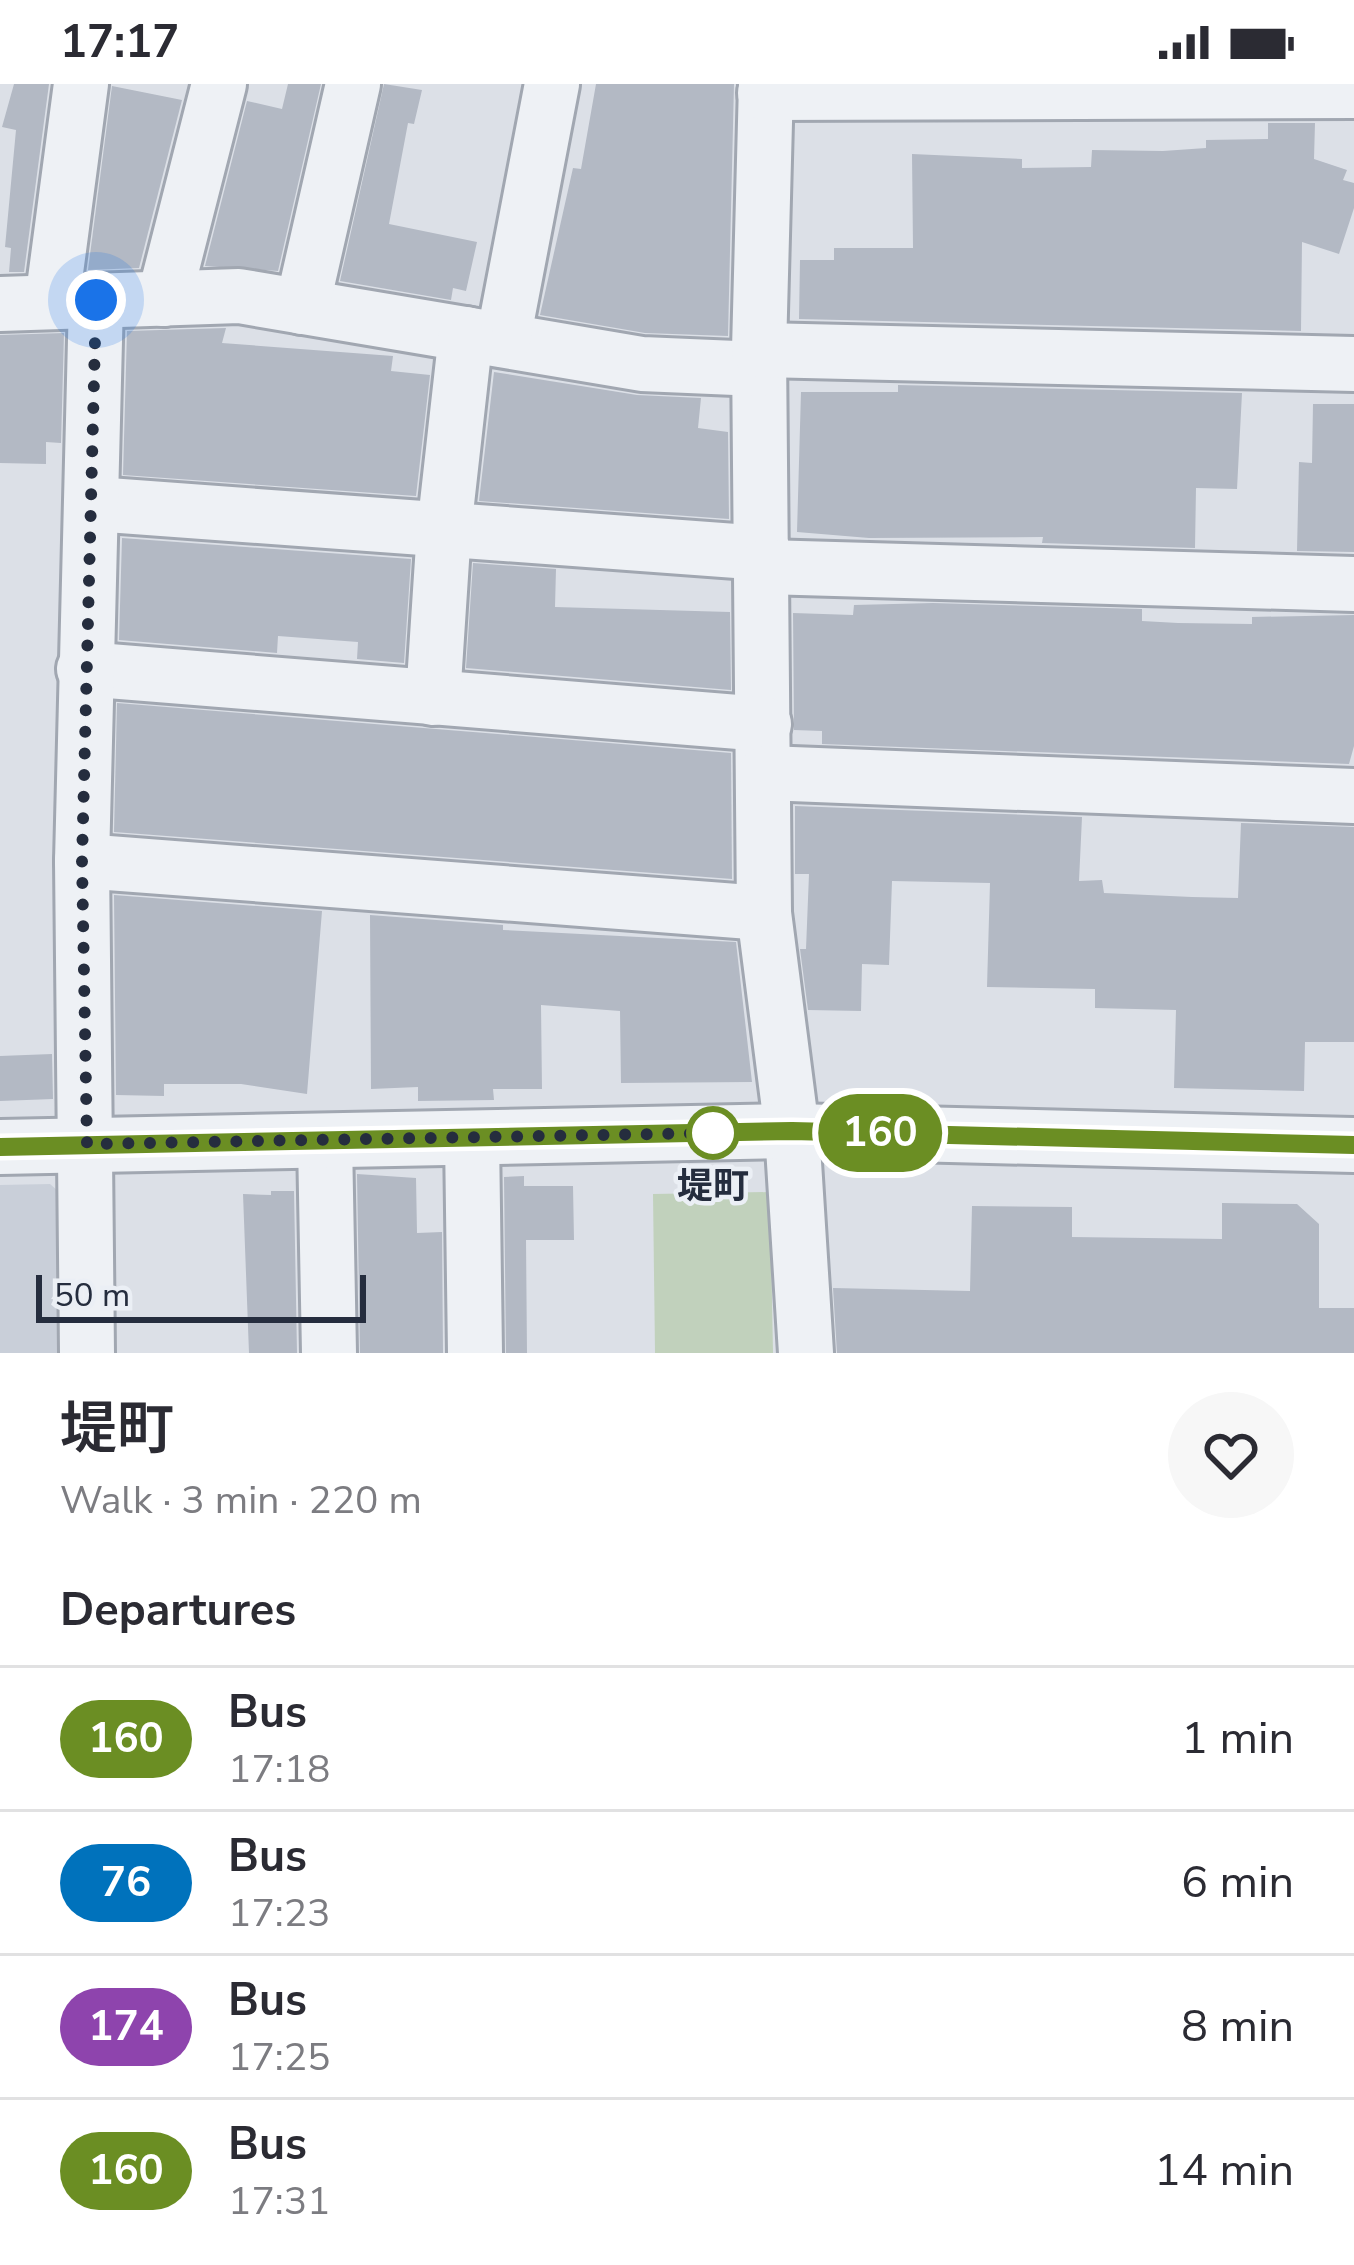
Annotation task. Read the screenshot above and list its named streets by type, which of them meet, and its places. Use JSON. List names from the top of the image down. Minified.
{"places":["堤町"],"lines":["bus line 160"],"scale_bar":"50 m","page":{"status":"17:17","on_map":"160","scale":"50 m","heading":[["堤町","Walk · 3 min · 220 m"],"Departures"],"list":[{"mark":"160","name":"Bus","note":"17:18","value":"1 min"},{"mark":"76","name":"Bus","note":"17:23","value":"6 min"},{"mark":"174","name":"Bus","note":"17:25","value":"8 min"},{"mark":"160","name":"Bus","note":"17:31","value":"14 min"}]}}
